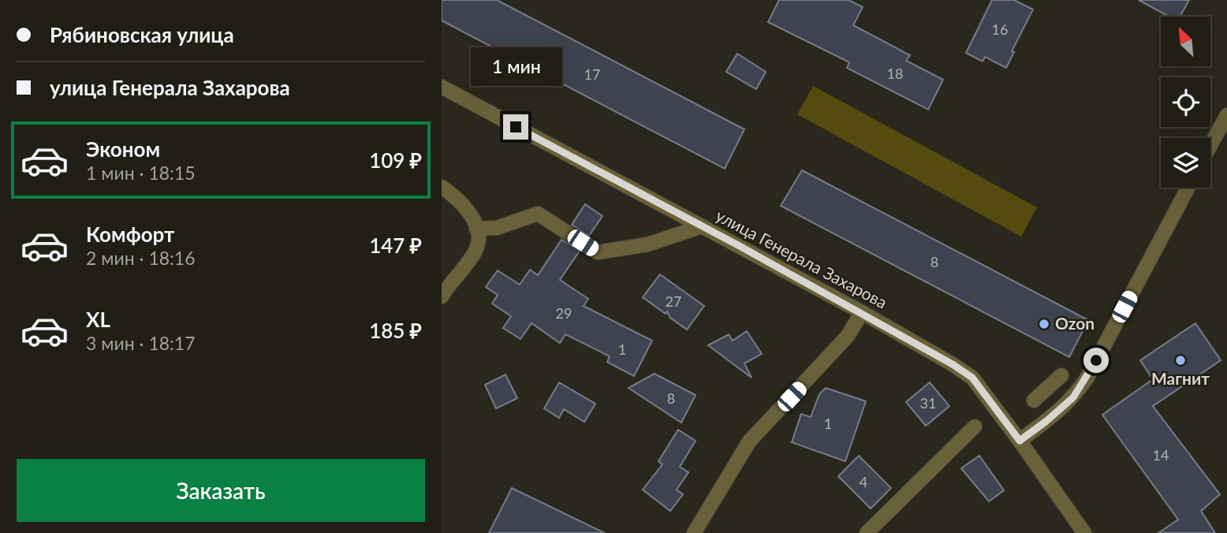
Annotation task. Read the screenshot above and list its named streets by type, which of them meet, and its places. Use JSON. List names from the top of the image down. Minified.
{"streets":{"street":["улица Генерала Захарова"]},"places":["Ozon","Магнит"],"house_numbers":["16","18","17","8","27","29","1","8","31","1","14","4"],"north":"top left","page":{"banner":["Рябиновская улица","улица Генерала Захарова"],"bubble":"1 мин","list":[{"name":"Эконом","note":"1 мин · 18:15","value":"109 ₽"},{"name":"Комфорт","note":"2 мин · 18:16","value":"147 ₽"},{"name":"XL","note":"3 мин · 18:17","value":"185 ₽"}],"buttons":"Заказать"}}
